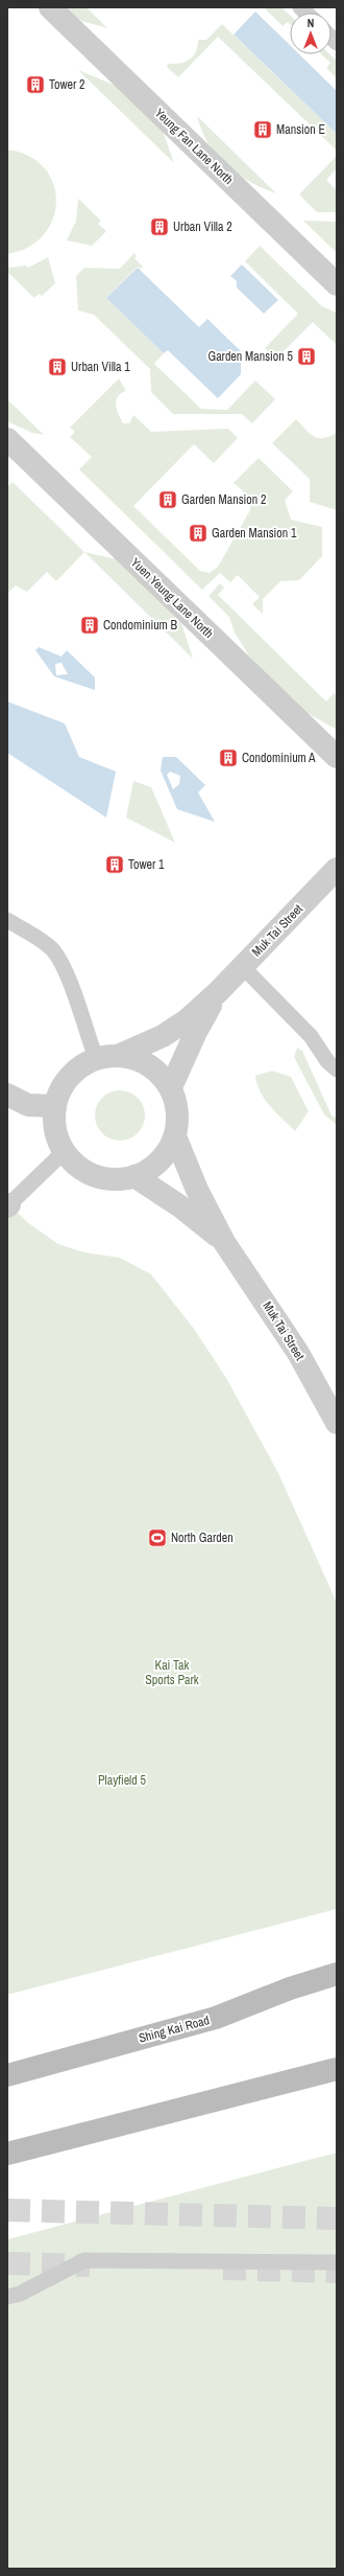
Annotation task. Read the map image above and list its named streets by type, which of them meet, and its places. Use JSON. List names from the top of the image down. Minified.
{"streets":{"main road":["Shing Kai Road"],"street":["Yeung Fan Lane North","Yuen Yeung Lane North","Muk Tai Street"]},"parks":["Kai Tak Sports Park","Playfield 5"],"places":{"building":["Tower 2","Mansion E","Urban Villa 2","Garden Mansion 5","Urban Villa 1","Garden Mansion 2","Garden Mansion 1","Condominium B","Condominium A","Tower 1"],"sports":["North Garden"]},"north":"top"}
